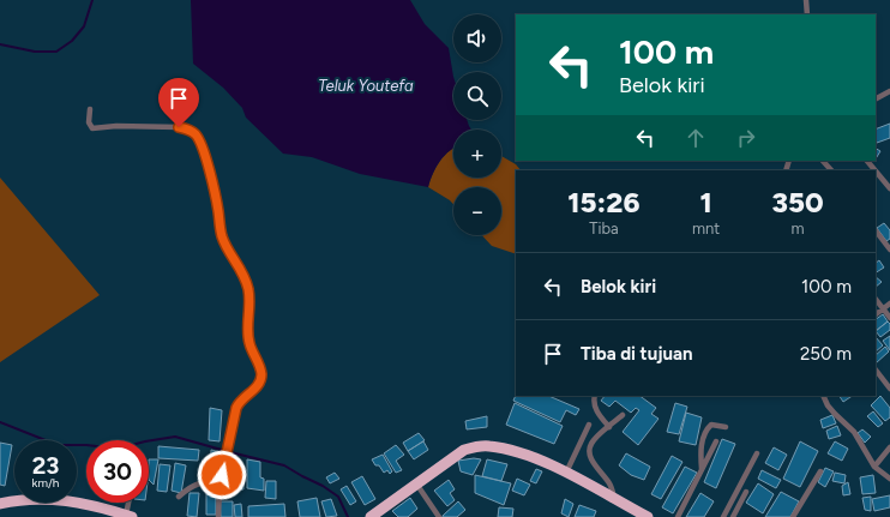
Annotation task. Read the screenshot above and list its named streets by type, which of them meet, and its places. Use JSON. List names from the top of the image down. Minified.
{"water":["Teluk Youtefa"],"page":{"map_buttons":["+","−"],"turn":["100 m","Belok kiri"],"eta":["15:26","Tiba","1","mnt","350","m"],"list":[{"name":"Belok kiri","value":"100 m"},{"name":"Tiba di tujuan","value":"250 m"}],"speed":"23 km/h","limit":"30"}}
